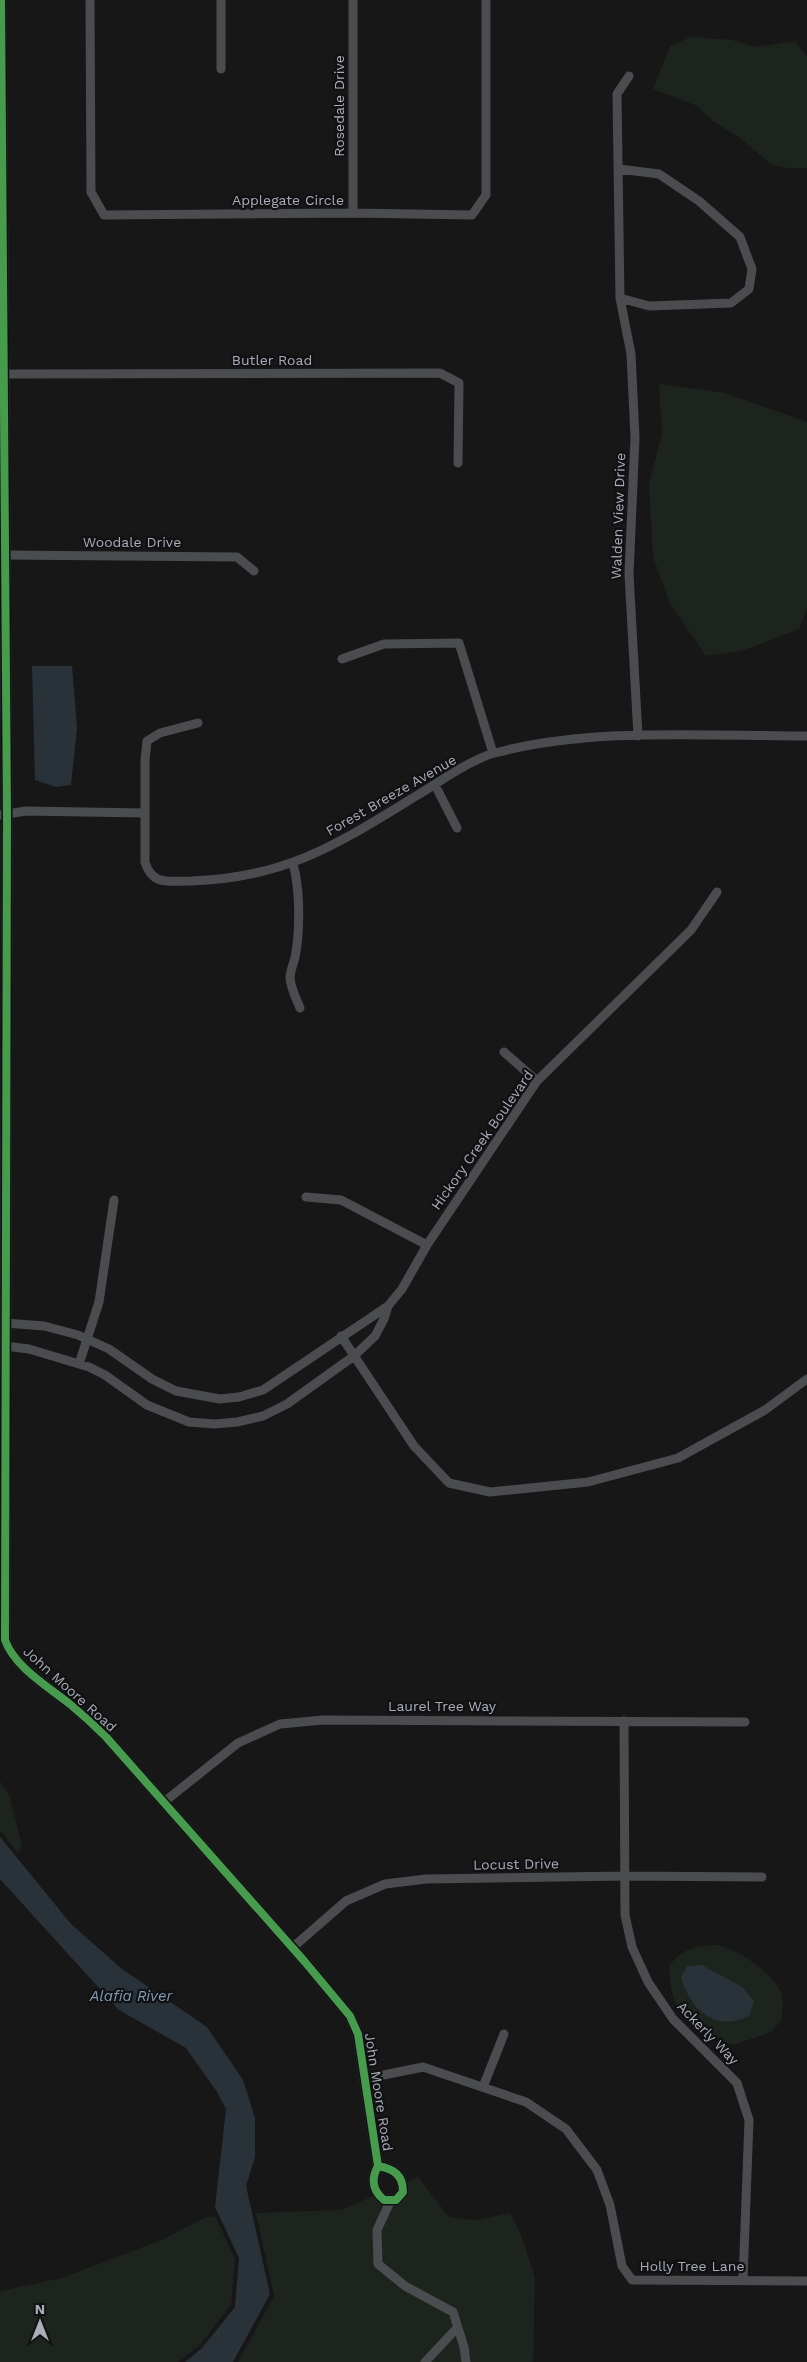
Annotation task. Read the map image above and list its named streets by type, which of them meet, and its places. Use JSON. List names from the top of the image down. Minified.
{"streets":{"street":["Rosedale Drive","Applegate Circle","Butler Road","Walden View Drive","Woodale Drive","Forest Breeze Avenue","Hickory Creek Boulevard","John Moore Road","Laurel Tree Way","Locust Drive","Ackerly Way","Holly Tree Lane"]},"crossings":[["Rosedale Drive","Applegate Circle"],["Butler Road","John Moore Road"],["Walden View Drive","Forest Breeze Avenue"],["Woodale Drive","John Moore Road"],["Hickory Creek Boulevard","John Moore Road"],["John Moore Road","Laurel Tree Way"],["John Moore Road","Locust Drive"],["John Moore Road","Holly Tree Lane"],["Laurel Tree Way","Ackerly Way"],["Locust Drive","Ackerly Way"],["Ackerly Way","Holly Tree Lane"]],"water":["Alafia River"],"north":"top"}
